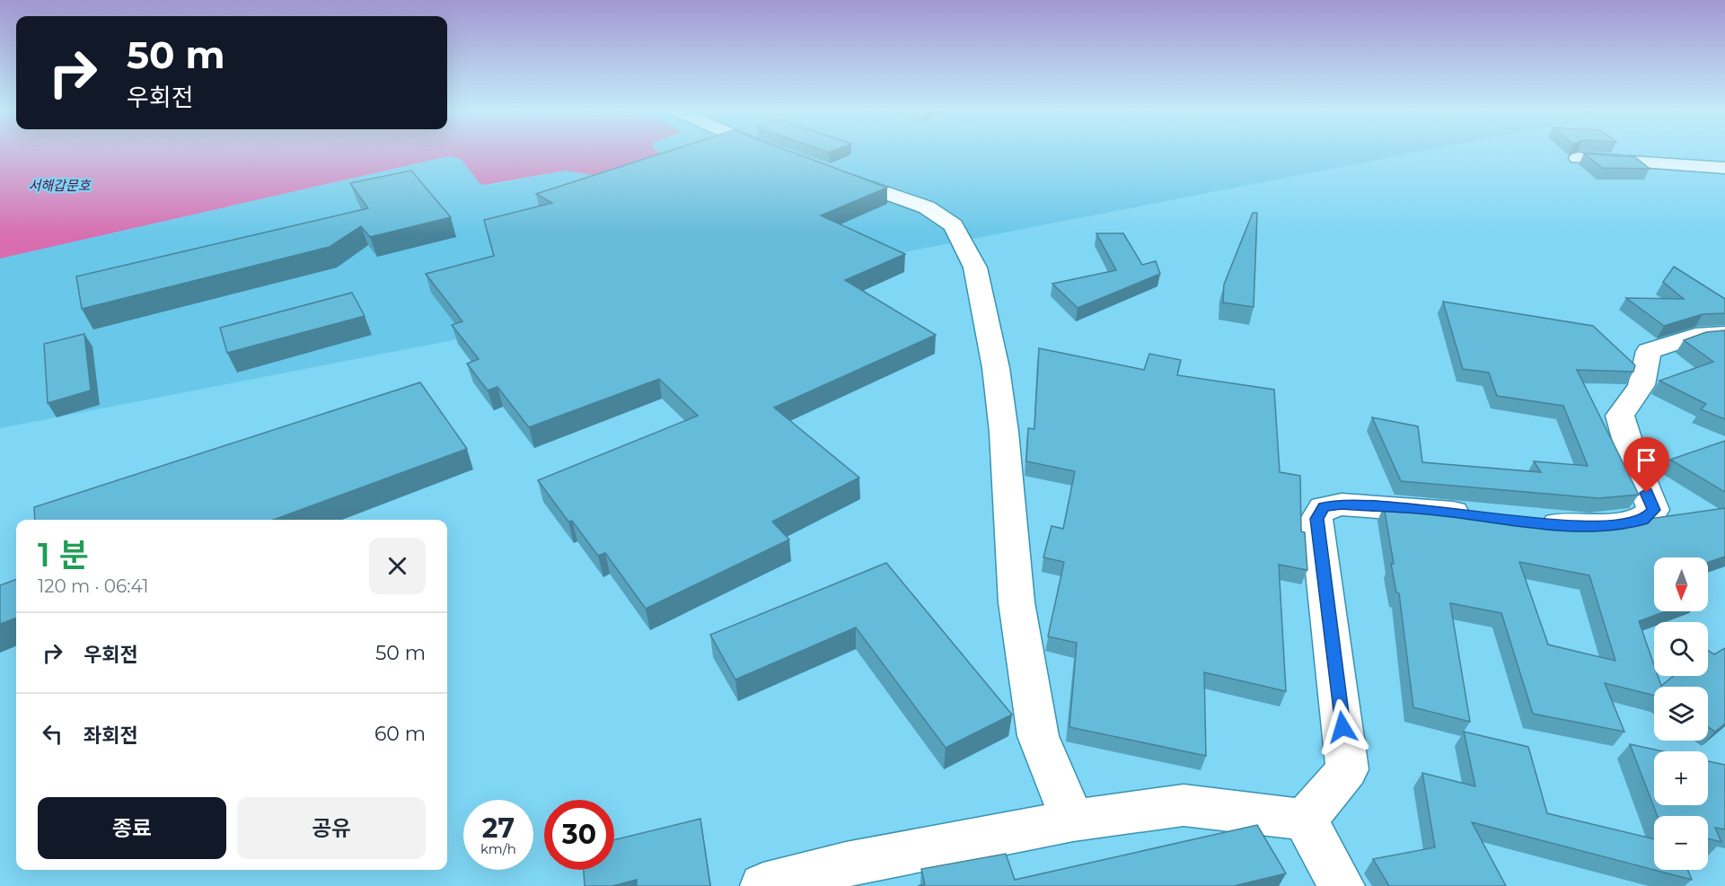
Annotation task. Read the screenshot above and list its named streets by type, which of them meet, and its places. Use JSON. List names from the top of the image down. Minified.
{"water":["서해갑문호"],"north":"bottom","page":{"turn":["50 m","우회전"],"heading":["1 분","120 m · 06:41"],"map_buttons":["+","−"],"list":[{"name":"우회전","value":"50 m"},{"name":"좌회전","value":"60 m"}],"buttons":["종료","공유"],"speed":"27 km/h","limit":"30"}}
